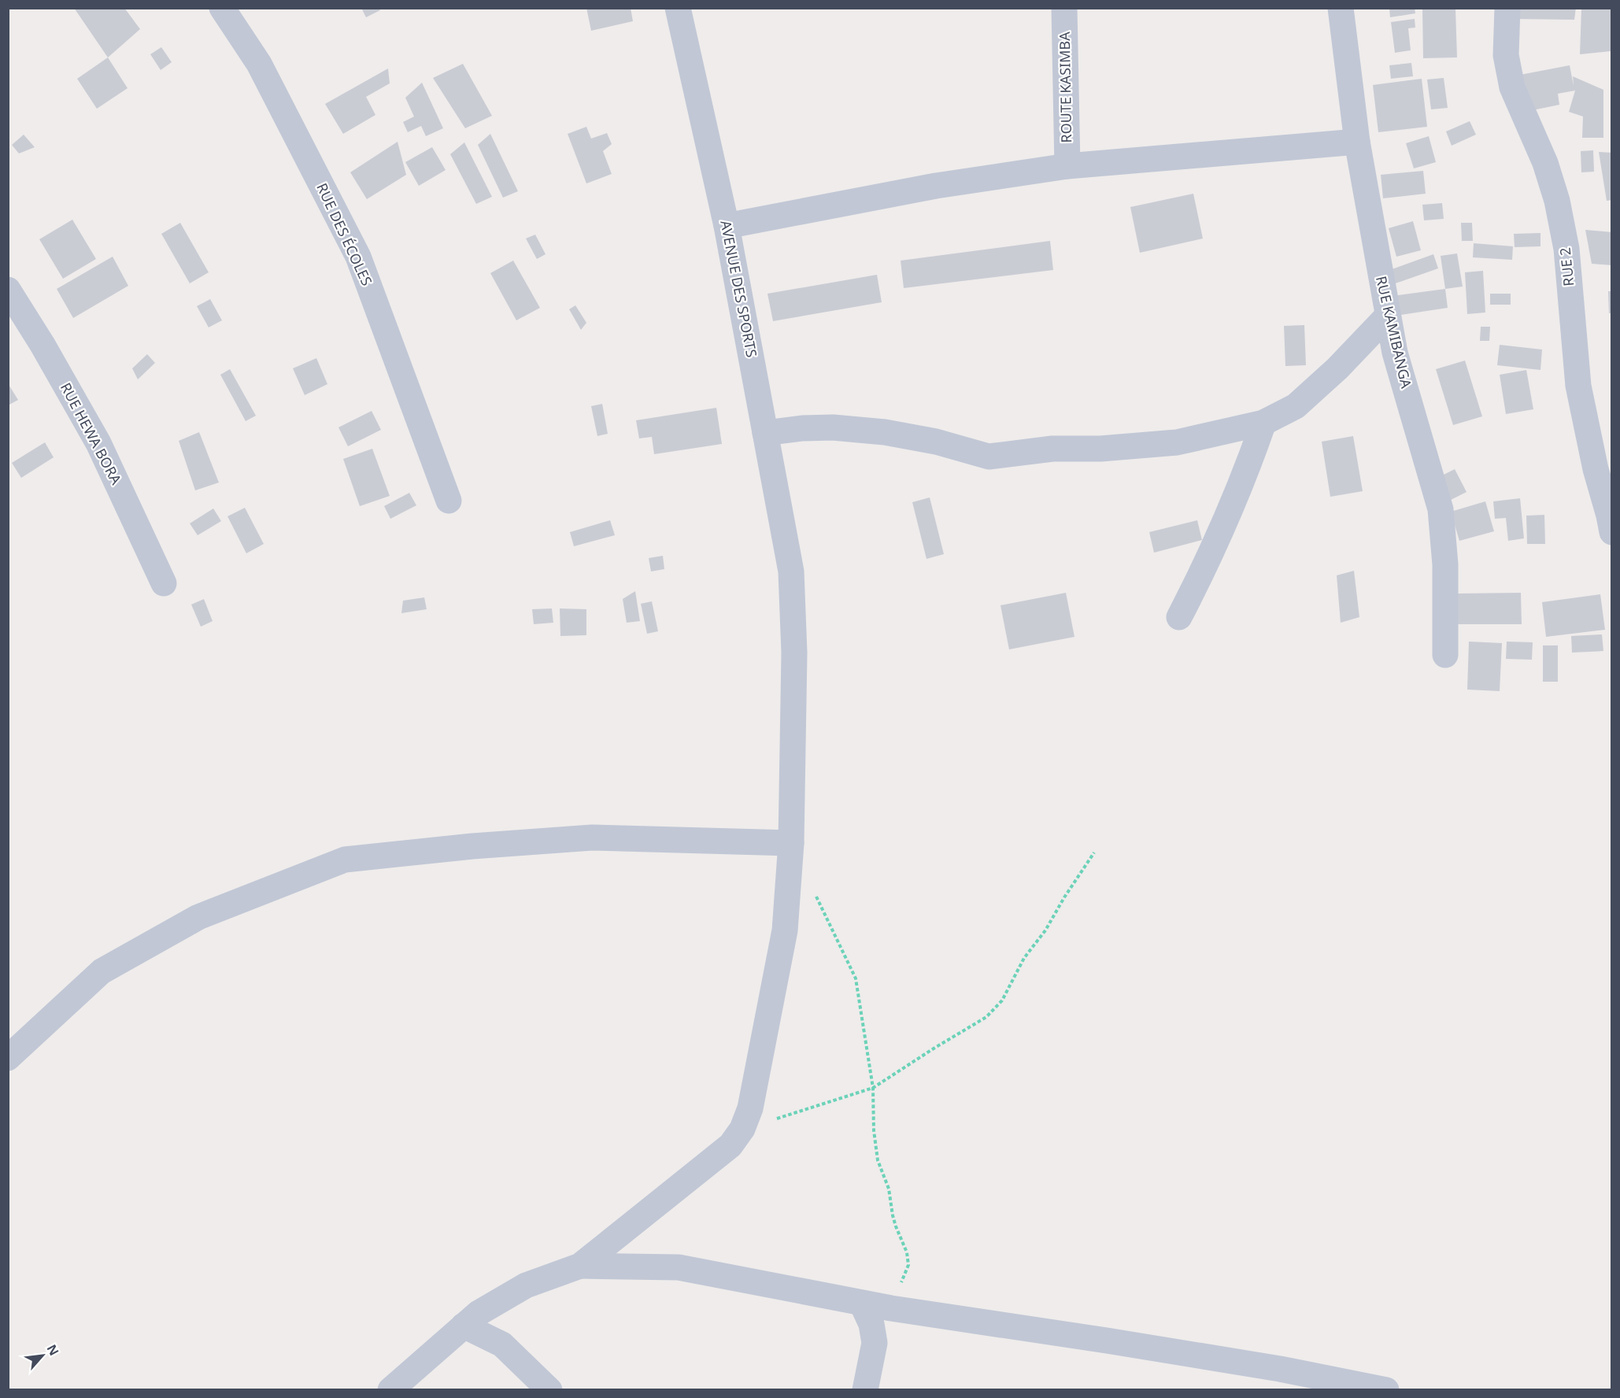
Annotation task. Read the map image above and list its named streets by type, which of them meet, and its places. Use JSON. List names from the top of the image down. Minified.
{"streets":{"street":["ROUTE KASIMBA","RUE DES ÉCOLES","RUE 2","AVENUE DES SPORTS","RUE KAMIBANGA","RUE HEWA BORA"]},"north":"top right"}
